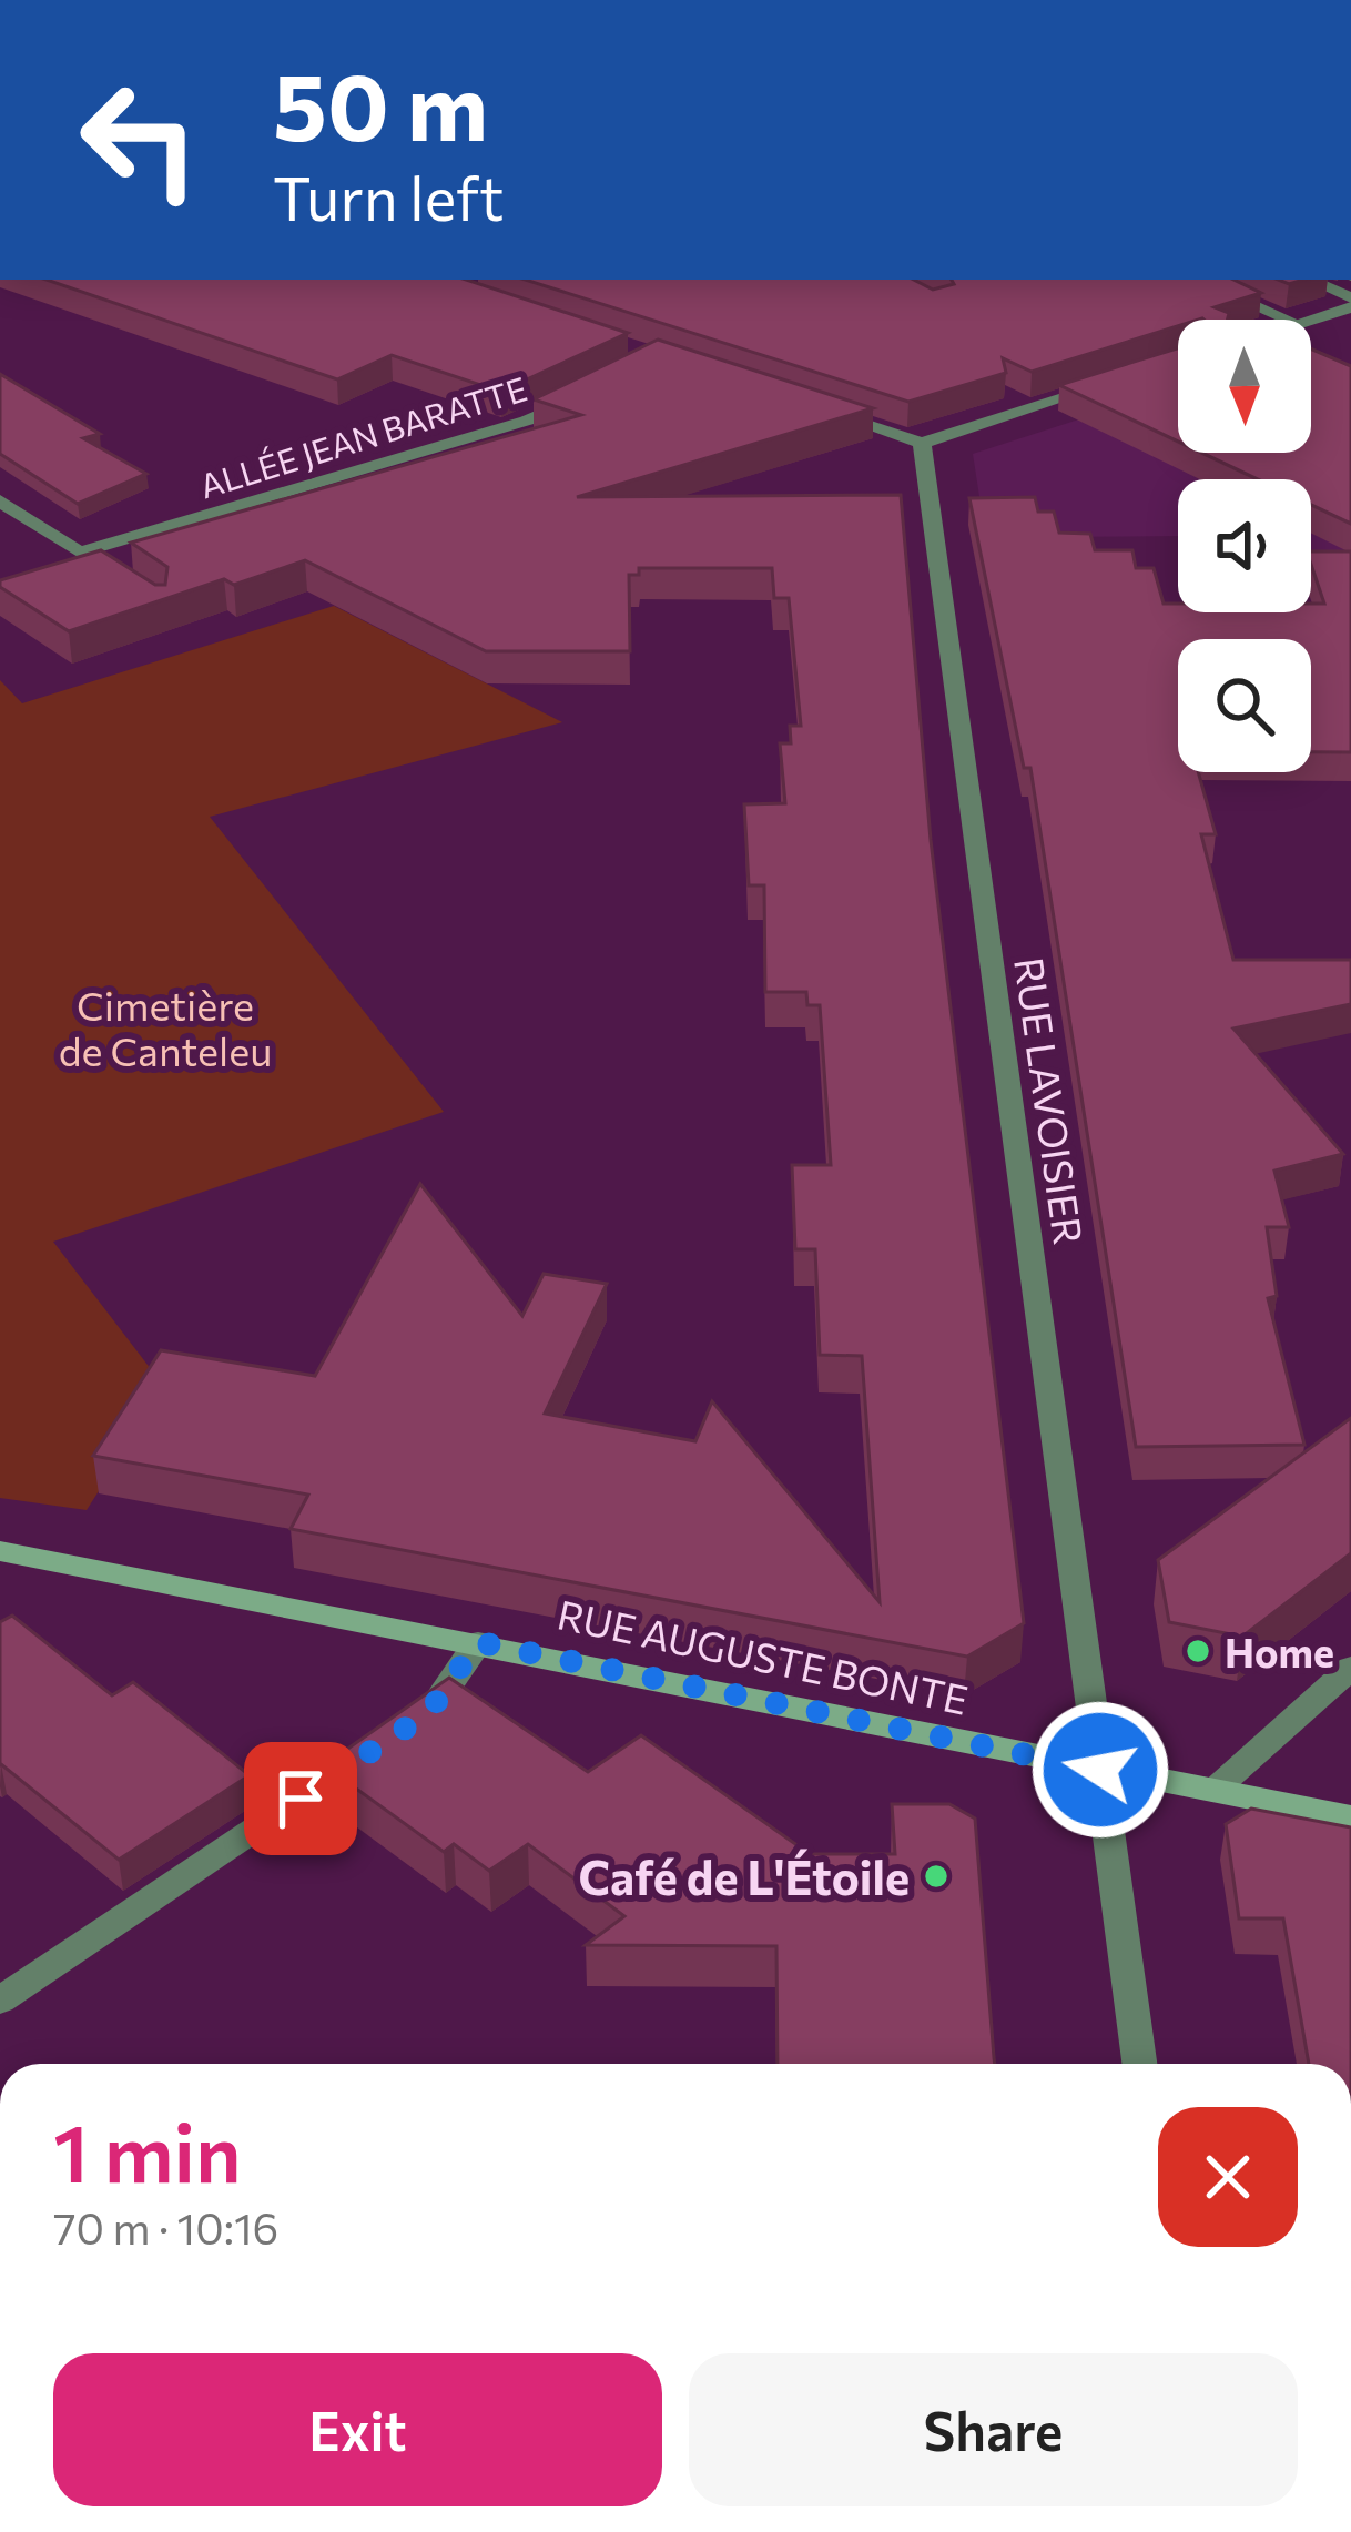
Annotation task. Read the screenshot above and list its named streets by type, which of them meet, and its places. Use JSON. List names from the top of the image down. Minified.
{"streets":{"street":["ALLÉE JEAN BARATTE","RUE LAVOISIER","RUE AUGUSTE BONTE"]},"crossings":[["RUE LAVOISIER","RUE AUGUSTE BONTE"]],"parks":["Cimetière de Canteleu"],"places":["Home","Café de L'Étoile"],"north":"bottom","page":{"turn":["50 m","Turn left"],"heading":["1 min","70 m · 10:16"],"buttons":["Exit","Share"]}}
